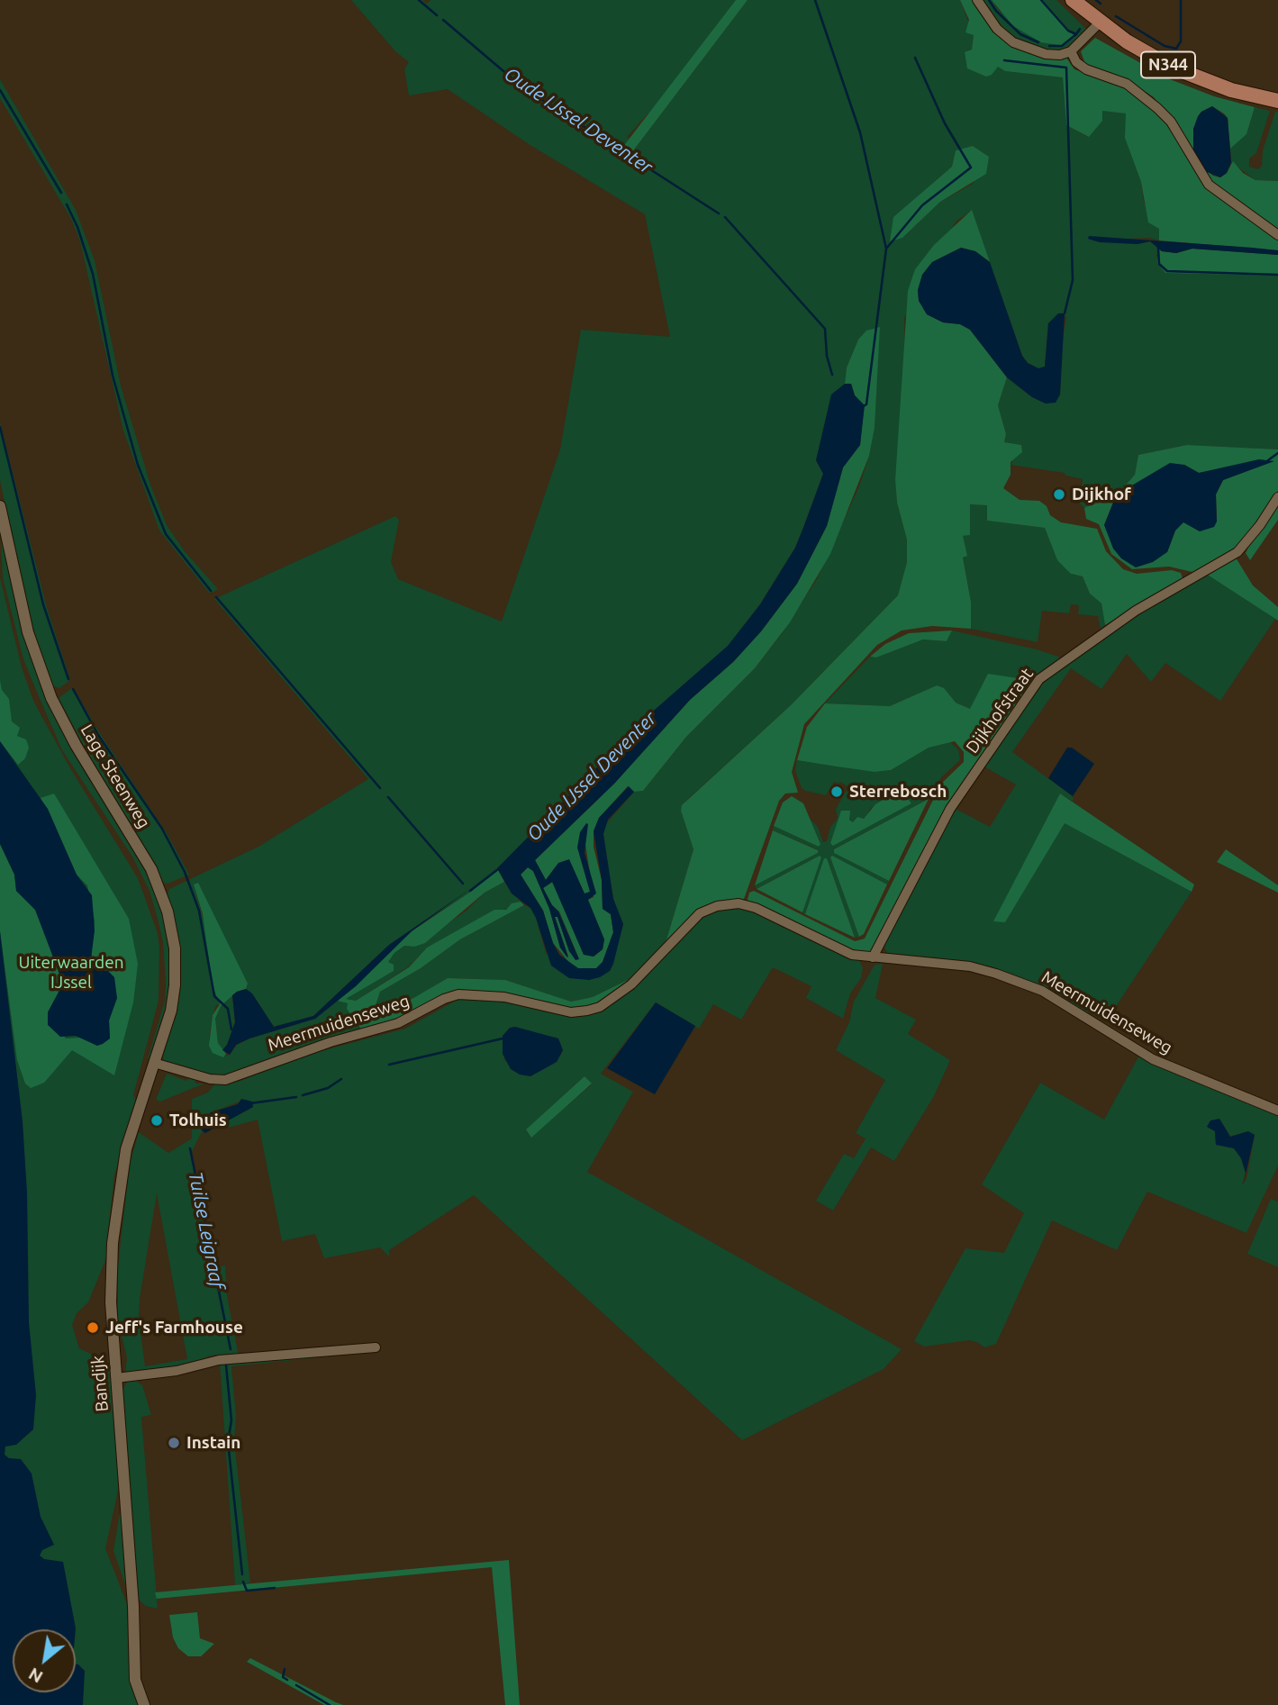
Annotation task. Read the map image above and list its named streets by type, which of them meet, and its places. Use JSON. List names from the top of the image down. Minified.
{"streets":{"main road":["N344"],"street":["Dijkhofstraat","Lage Steenweg","Meermuidenseweg","Bandijk"]},"crossings":[["Dijkhofstraat","Meermuidenseweg"],["Lage Steenweg","Meermuidenseweg"],["Lage Steenweg","Bandijk"],["Meermuidenseweg","Bandijk"]],"water":["Oude IJssel Deventer","Tuilse Leigraaf"],"parks":["Uiterwaarden IJssel"],"places":["Dijkhof","Sterrebosch","Tolhuis","Jeff's Farmhouse","Instain"],"north":"bottom left"}
